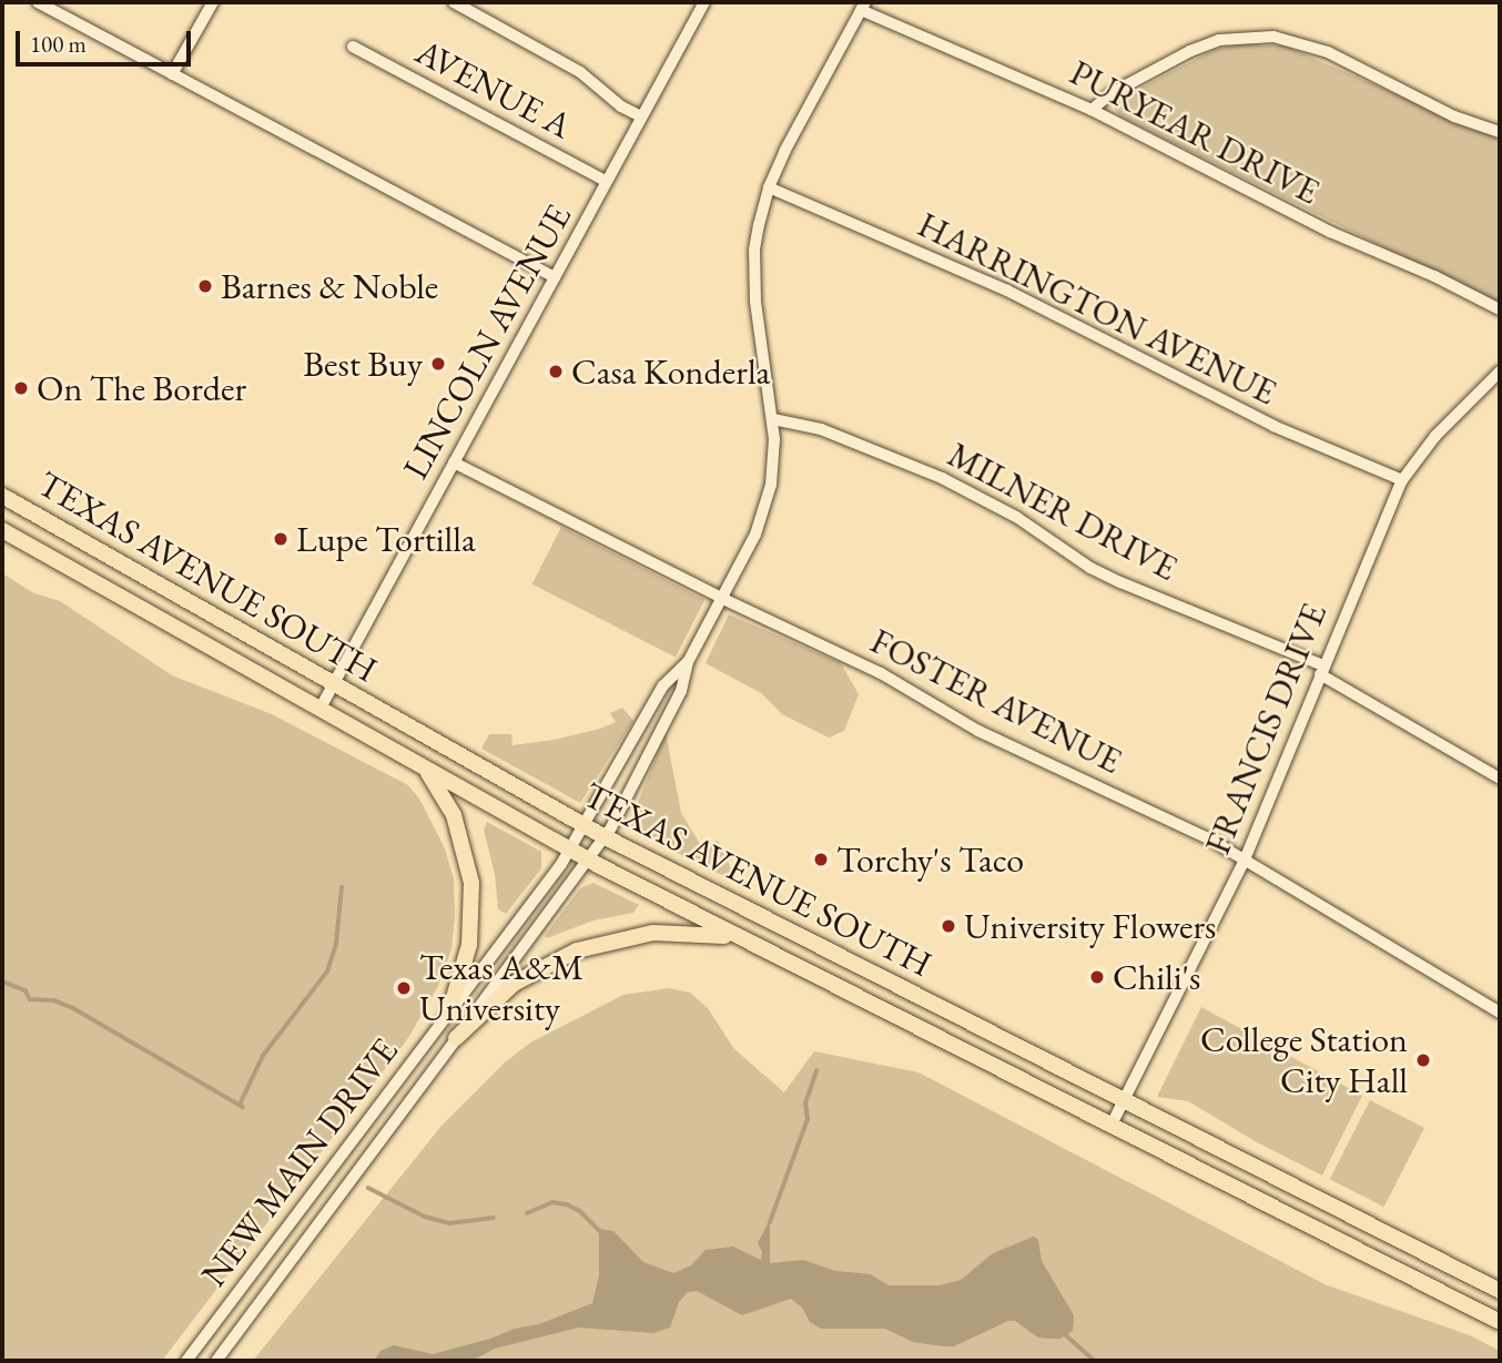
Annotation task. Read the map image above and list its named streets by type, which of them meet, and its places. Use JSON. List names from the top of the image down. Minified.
{"streets":{"main road":["TEXAS AVENUE SOUTH"],"street":["AVENUE A","PURYEAR DRIVE","HARRINGTON AVENUE","LINCOLN AVENUE","MILNER DRIVE","FOSTER AVENUE","FRANCIS DRIVE","NEW MAIN DRIVE"]},"crossings":[["AVENUE A","LINCOLN AVENUE"],["HARRINGTON AVENUE","FRANCIS DRIVE"],["LINCOLN AVENUE","TEXAS AVENUE SOUTH"],["LINCOLN AVENUE","FOSTER AVENUE"],["MILNER DRIVE","FRANCIS DRIVE"],["TEXAS AVENUE SOUTH","FRANCIS DRIVE"],["TEXAS AVENUE SOUTH","NEW MAIN DRIVE"],["FOSTER AVENUE","FRANCIS DRIVE"]],"places":["Barnes & Noble","Best Buy","Casa Konderla","On The Border","Lupe Tortilla","Torchy's Taco","University Flowers","Chili's","Texas A&M University","College Station City Hall"],"scale_bar":"100 m"}
